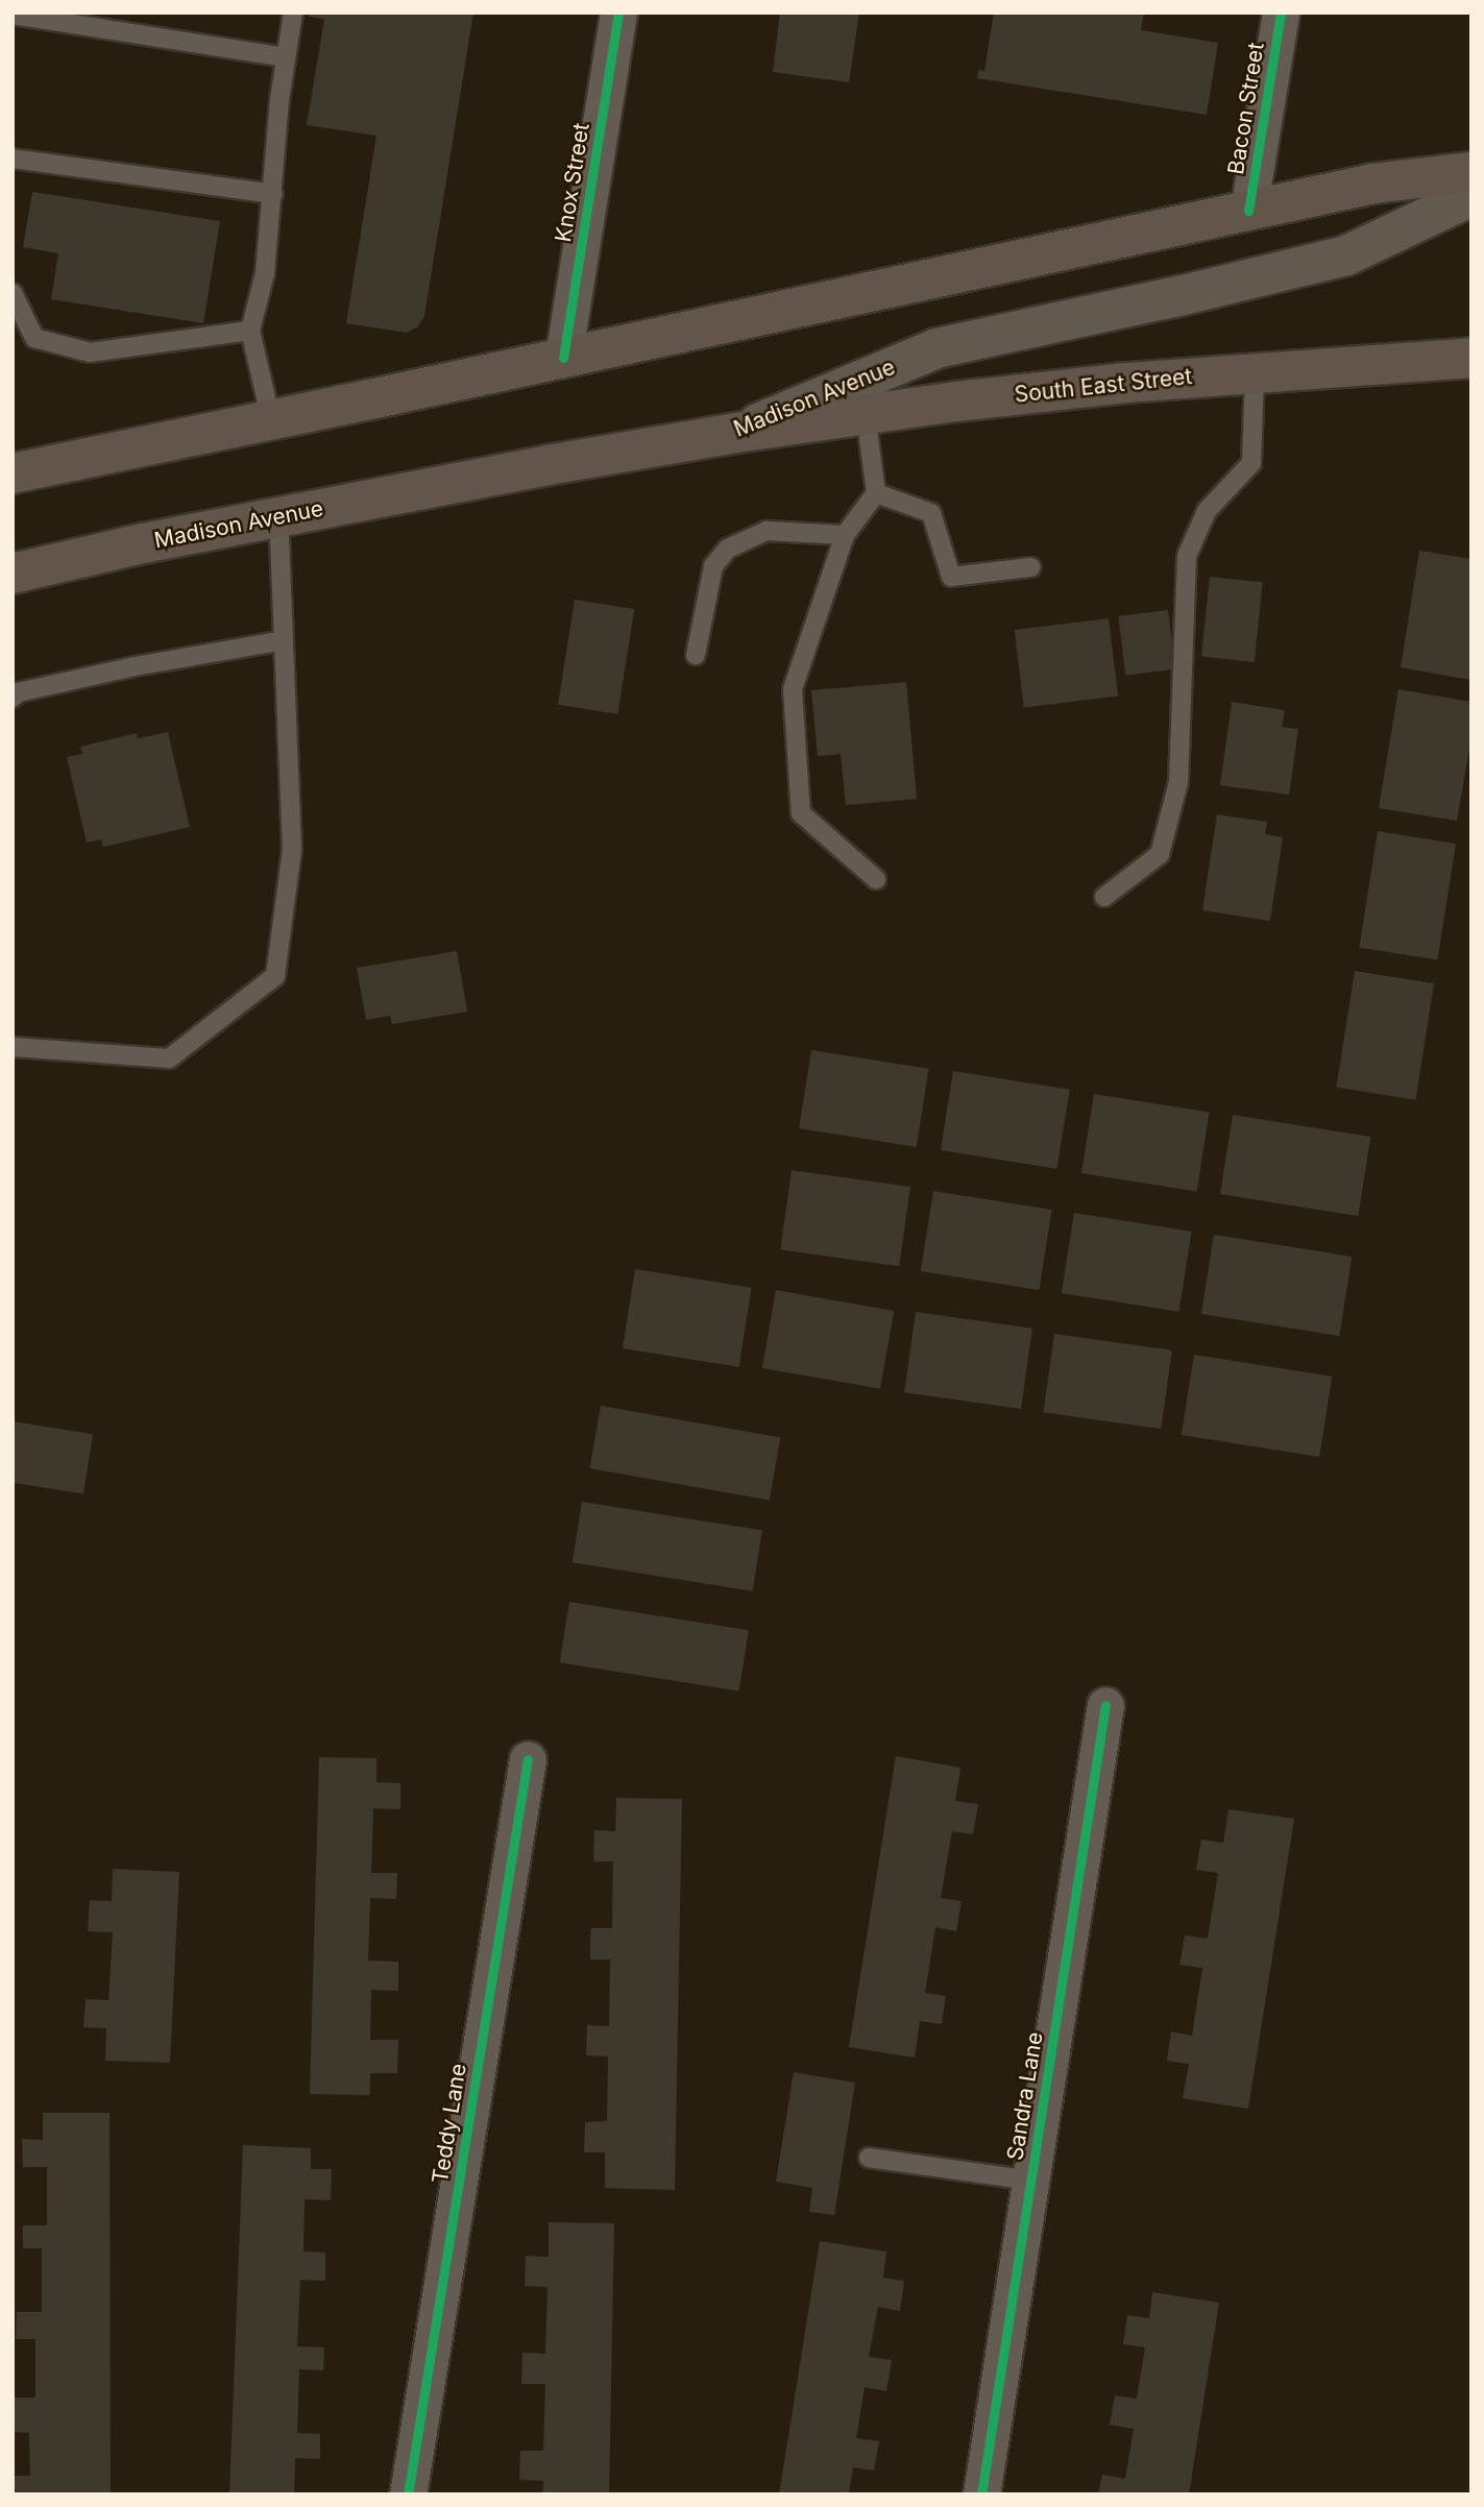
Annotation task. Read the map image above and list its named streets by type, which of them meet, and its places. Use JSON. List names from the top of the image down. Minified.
{"streets":{"main road":["South East Street","Madison Avenue"],"street":["Bacon Street","Knox Street","Sandra Lane","Teddy Lane"]},"crossings":[["South East Street","Madison Avenue"]]}
